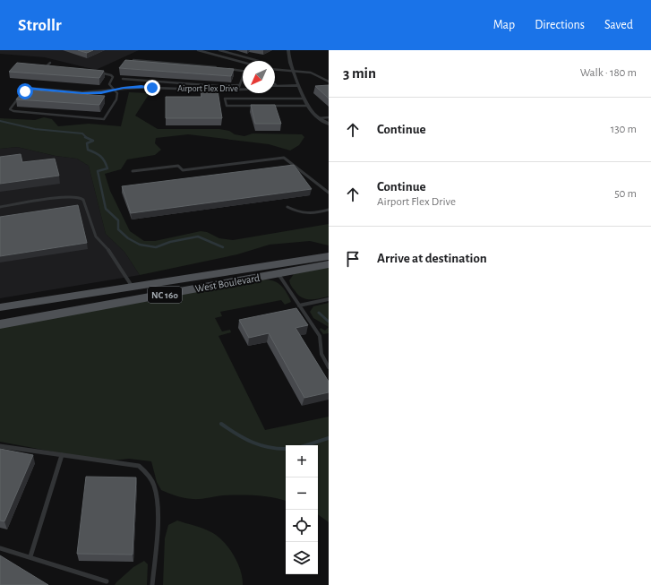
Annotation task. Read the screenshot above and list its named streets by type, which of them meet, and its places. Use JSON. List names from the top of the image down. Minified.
{"streets":{"main road":["West Boulevard","NC 160"],"street":["Airport Flex Drive"]},"north":"bottom left","page":{"header":"Strollr","nav":["Map","Directions","Saved"],"heading":["3 min","Walk · 180 m"],"list":[["Continue","130 m"],["Continue","Airport Flex Drive","50 m"],"Arrive at destination"],"map_buttons":["+","−"]}}
